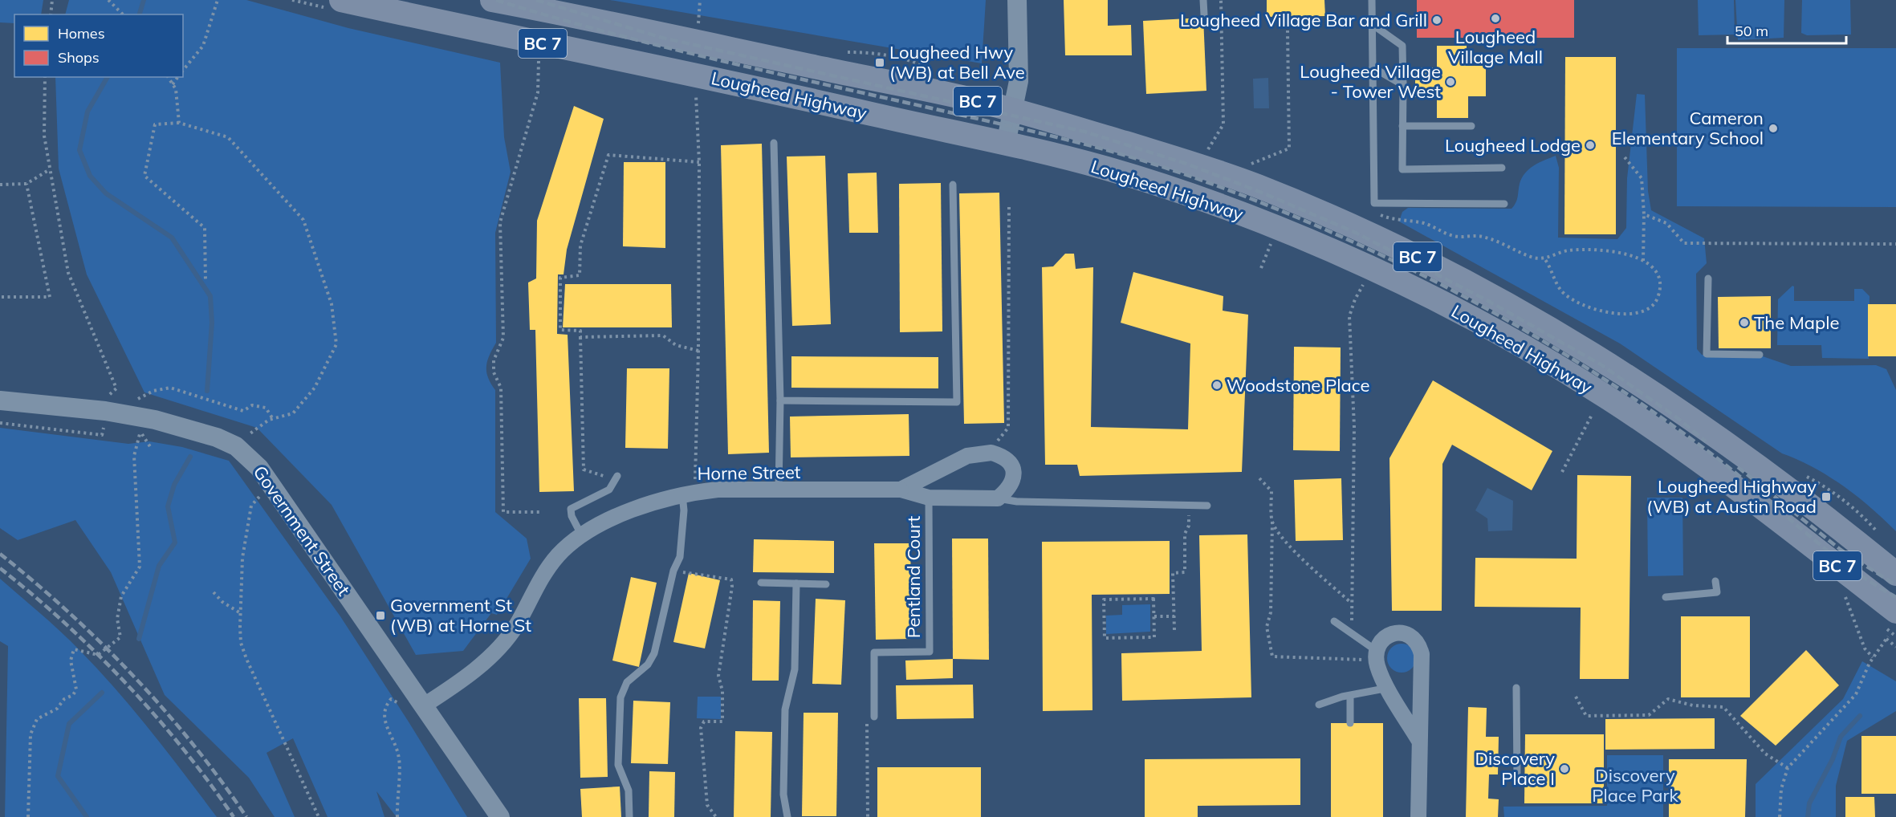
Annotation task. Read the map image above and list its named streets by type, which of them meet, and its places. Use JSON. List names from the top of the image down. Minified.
{"streets":{"main road":["BC 7","Lougheed Highway"],"street":["Horne Street","Government Street"],"lane":["Pentland Court"]},"crossings":[["Horne Street","Government Street"],["Horne Street","Pentland Court"]],"parks":["Discovery Place Park"],"places":{"other":["Lougheed Village Mall","Lougheed Village Bar and Grill","Lougheed Village - Tower West","Cameron Elementary School","Lougheed Lodge","The Maple","Woodstone Place","Discovery Place I"],"transit":["Lougheed Hwy (WB) at Bell Ave","Lougheed Highway (WB) at Austin Road","Government St (WB) at Horne St"]},"legend":["Homes","Shops"],"scale_bar":"50 m"}
